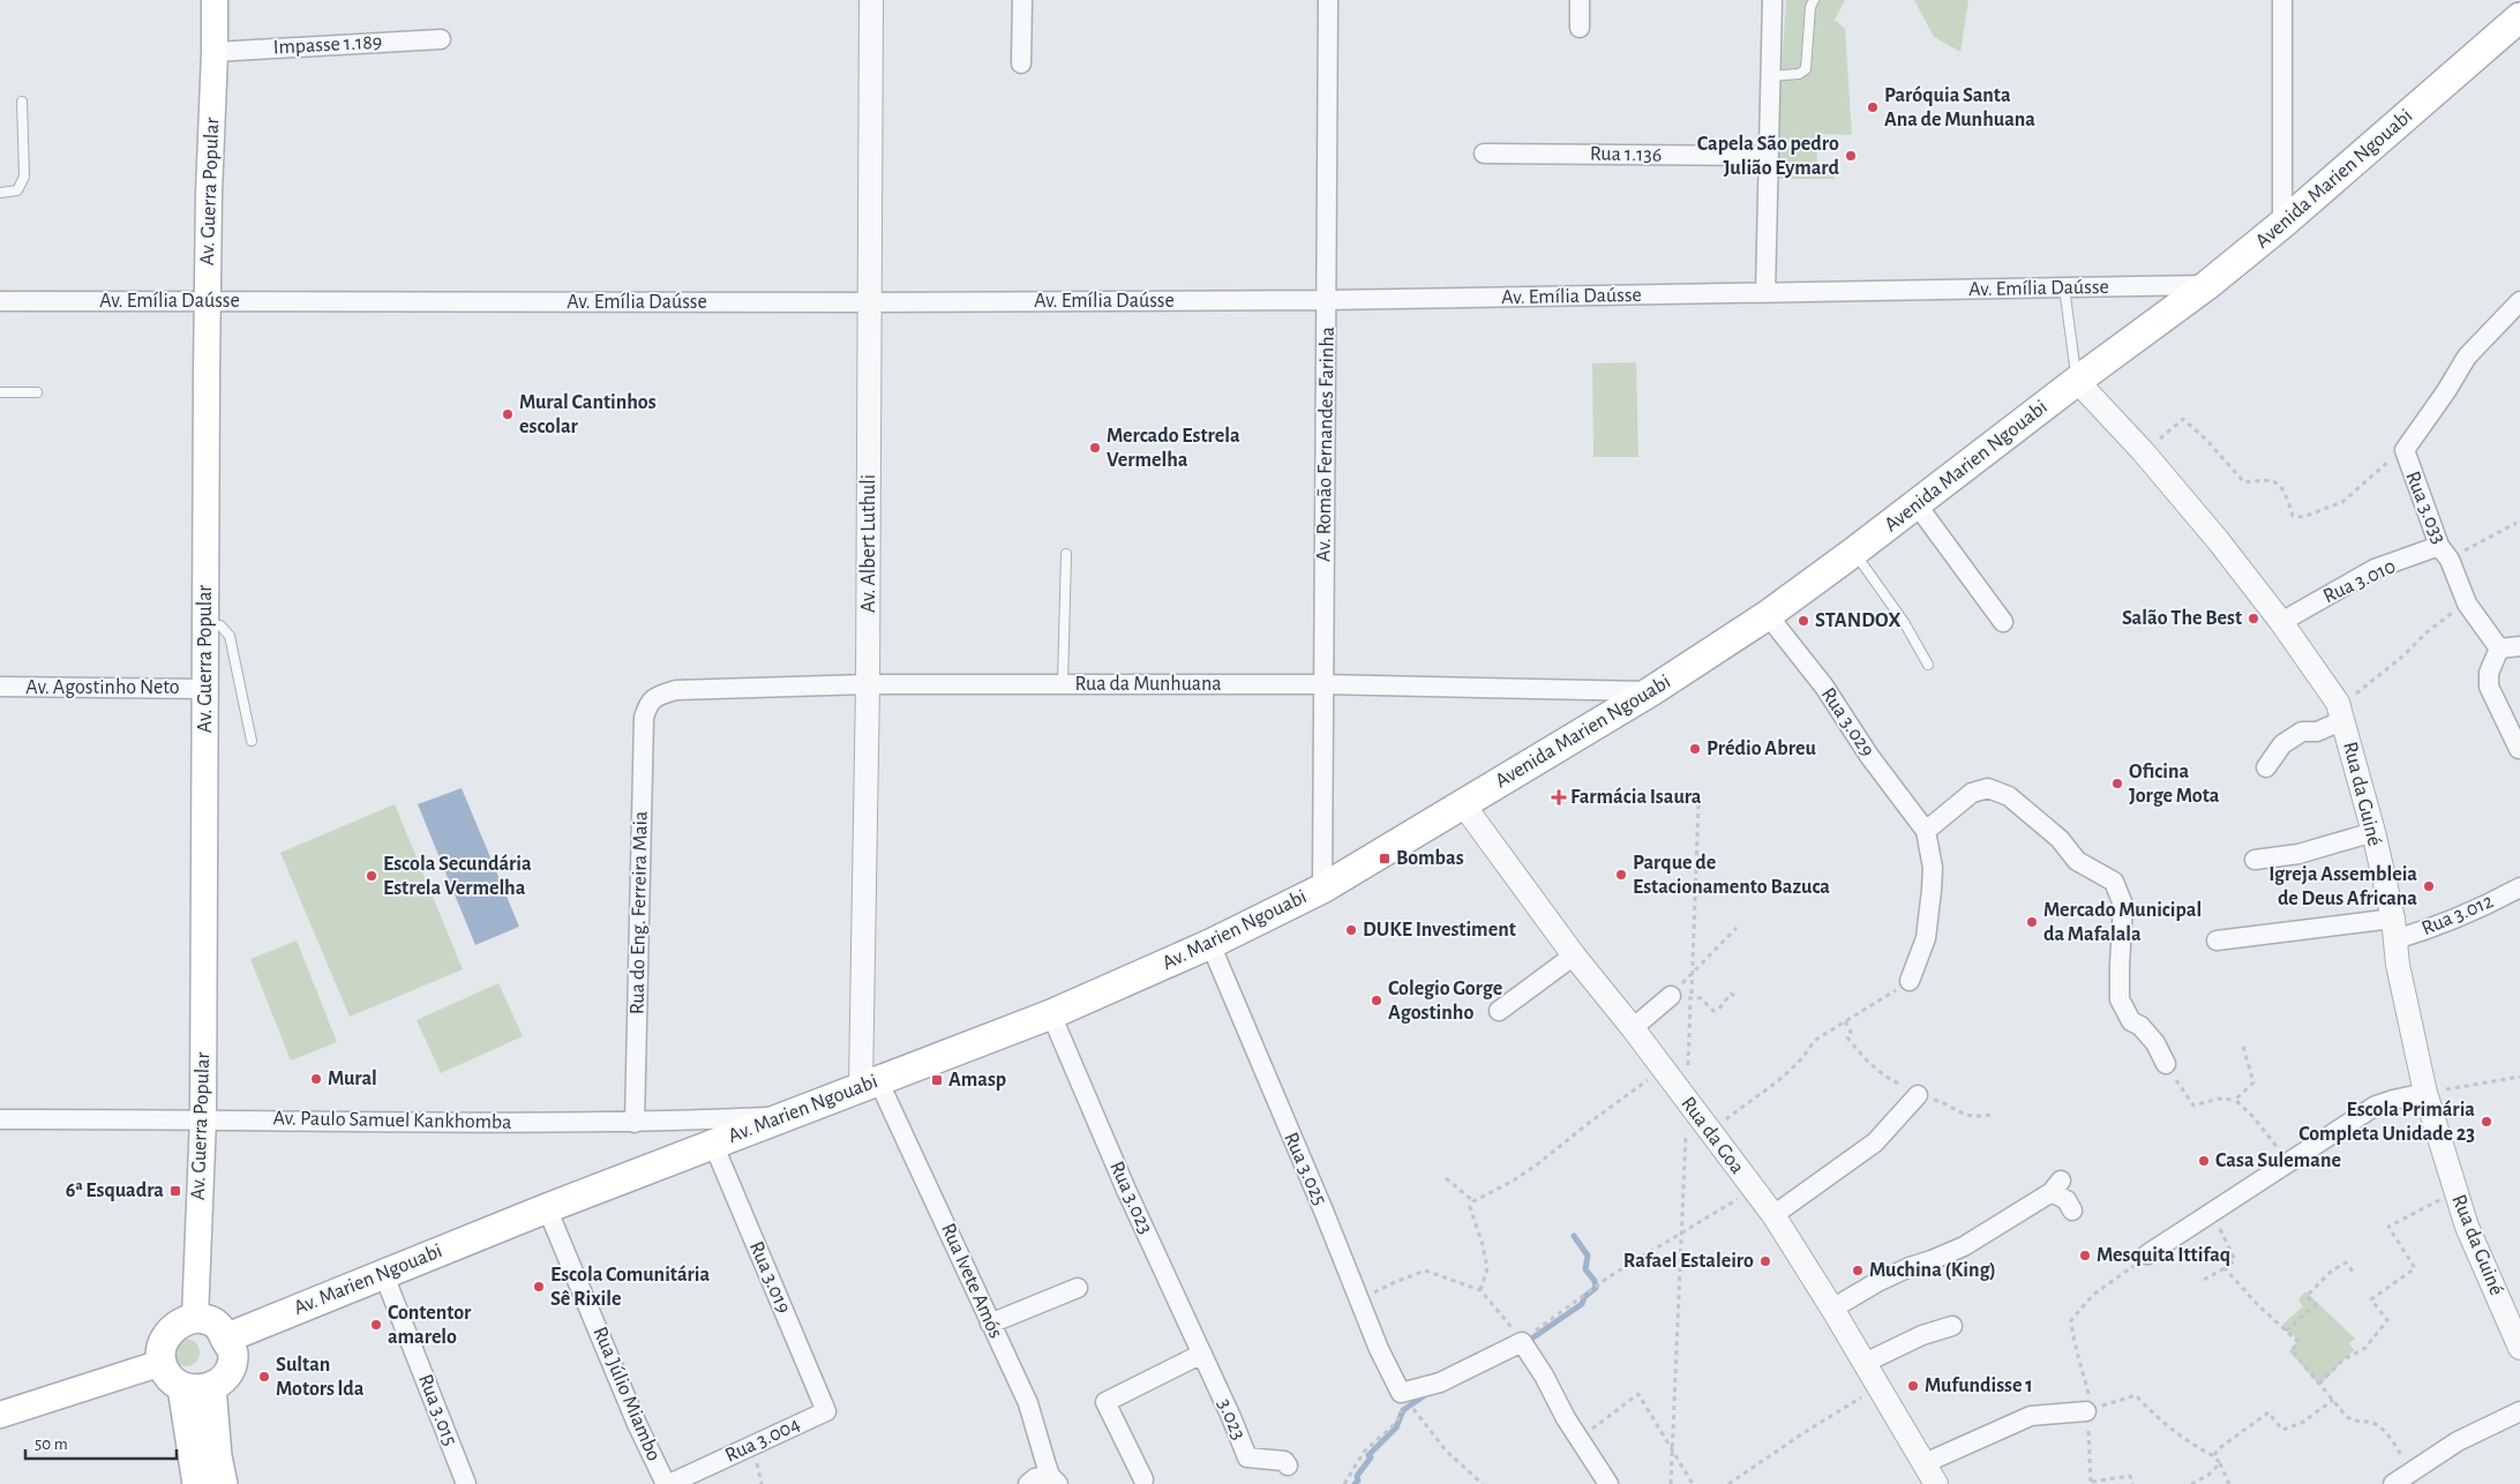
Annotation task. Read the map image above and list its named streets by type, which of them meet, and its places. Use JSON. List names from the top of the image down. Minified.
{"streets":{"main road":["Avenida Marien Ngouabi","Av. Guerra Popular","Av. Marien Ngouabi"],"street":["Impasse 1.189","Rua 1.136","Av. Emília Daússe","Av. Romão Fernandes Farinha","Rua 3.033","Av. Albert Luthuli","Rua 3.010","Rua da Munhuana","Av. Agostinho Neto","Rua 3.029","Rua da Guiné","Rua do Eng. Ferreira Maia","Rua 3.012","Av. Paulo Samuel Kankhomba","Rua da Goa","Rua 3.025","Rua 3.023","Rua 3.019","Rua Ivete Amós","Rua Júlio Miambo","Rua 3.015","3.023","Rua 3.004"]},"crossings":[["Impasse 1.189","Av. Guerra Popular"],["Avenida Marien Ngouabi","Av. Emília Daússe"],["Avenida Marien Ngouabi","Rua da Munhuana"],["Avenida Marien Ngouabi","Rua 3.029"],["Avenida Marien Ngouabi","Rua da Guiné"],["Avenida Marien Ngouabi","Av. Marien Ngouabi"],["Avenida Marien Ngouabi","Rua da Goa"],["Av. Guerra Popular","Av. Emília Daússe"],["Av. Guerra Popular","Av. Agostinho Neto"],["Av. Guerra Popular","Av. Marien Ngouabi"],["Av. Guerra Popular","Av. Paulo Samuel Kankhomba"],["Av. Emília Daússe","Av. Romão Fernandes Farinha"],["Av. Emília Daússe","Av. Albert Luthuli"],["Av. Romão Fernandes Farinha","Rua da Munhuana"],["Av. Romão Fernandes Farinha","Av. Marien Ngouabi"],["Rua 3.033","Rua 3.010"],["Av. Albert Luthuli","Rua da Munhuana"],["Av. Albert Luthuli","Av. Marien Ngouabi"],["Av. Albert Luthuli","Rua Ivete Amós"],["Rua 3.010","Rua da Guiné"],["Rua da Munhuana","Rua do Eng. Ferreira Maia"],["Rua da Guiné","Rua 3.012"],["Rua do Eng. Ferreira Maia","Av. Paulo Samuel Kankhomba"],["Av. Marien Ngouabi","Av. Paulo Samuel Kankhomba"],["Av. Marien Ngouabi","Rua 3.025"],["Av. Marien Ngouabi","Rua 3.023"],["Av. Marien Ngouabi","Rua 3.019"],["Av. Marien Ngouabi","Rua Ivete Amós"],["Av. Marien Ngouabi","Rua Júlio Miambo"],["Av. Marien Ngouabi","Rua 3.015"],["Rua 3.023","3.023"],["Rua 3.019","Rua 3.004"],["Rua Júlio Miambo","Rua 3.004"]],"places":{"other":["Paróquia Santa Ana de Munhuana","Capela São pedro Julião Eymard","Mural Cantinhos escolar","Mercado Estrela Vermelha","Salão The Best","STANDOX","Prédio Abreu","Oficina Jorge Mota","Parque de Estacionamento Bazuca","Escola Secundária Estrela Vermelha","Igreja Assembleia de Deus Africana","Mercado Municipal da Mafalala","DUKE Investiment","Colegio Gorge Agostinho","Mural","Escola Primária Completa Unidade 23","Casa Sulemane","Mesquita Ittifaq","Rafael Estaleiro","Muchina (King)","Escola Comunitária Sê Rixile","Contentor amarelo","Sultan Motors lda","Mufundisse 1"],"health":["Farmácia Isaura"],"transit":["Bombas","Amasp","6ª Esquadra"]},"scale_bar":"50 m"}
